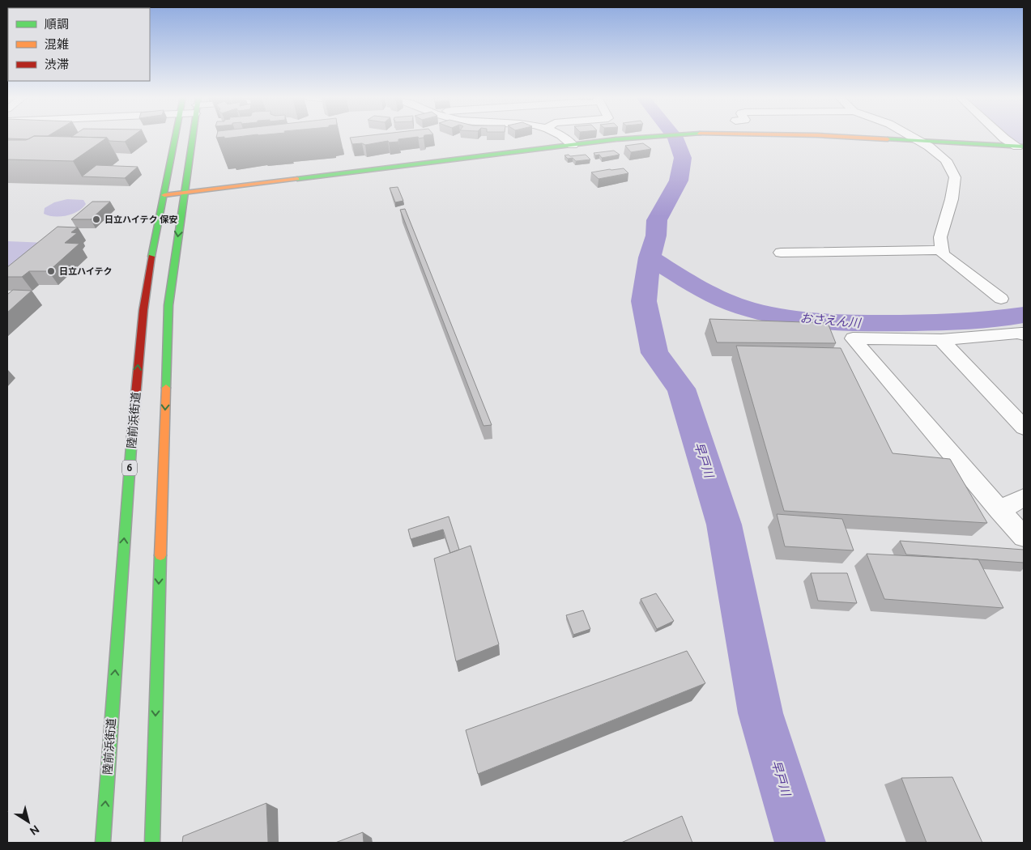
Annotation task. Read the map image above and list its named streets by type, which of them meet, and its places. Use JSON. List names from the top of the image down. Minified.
{"streets":{"main road":["陸前浜街道","6"]},"water":["おさえん川","早戸川"],"places":["日立ハイテク 保安","日立ハイテク"],"legend":["順調","混雑","渋滞"],"north":"bottom right"}
